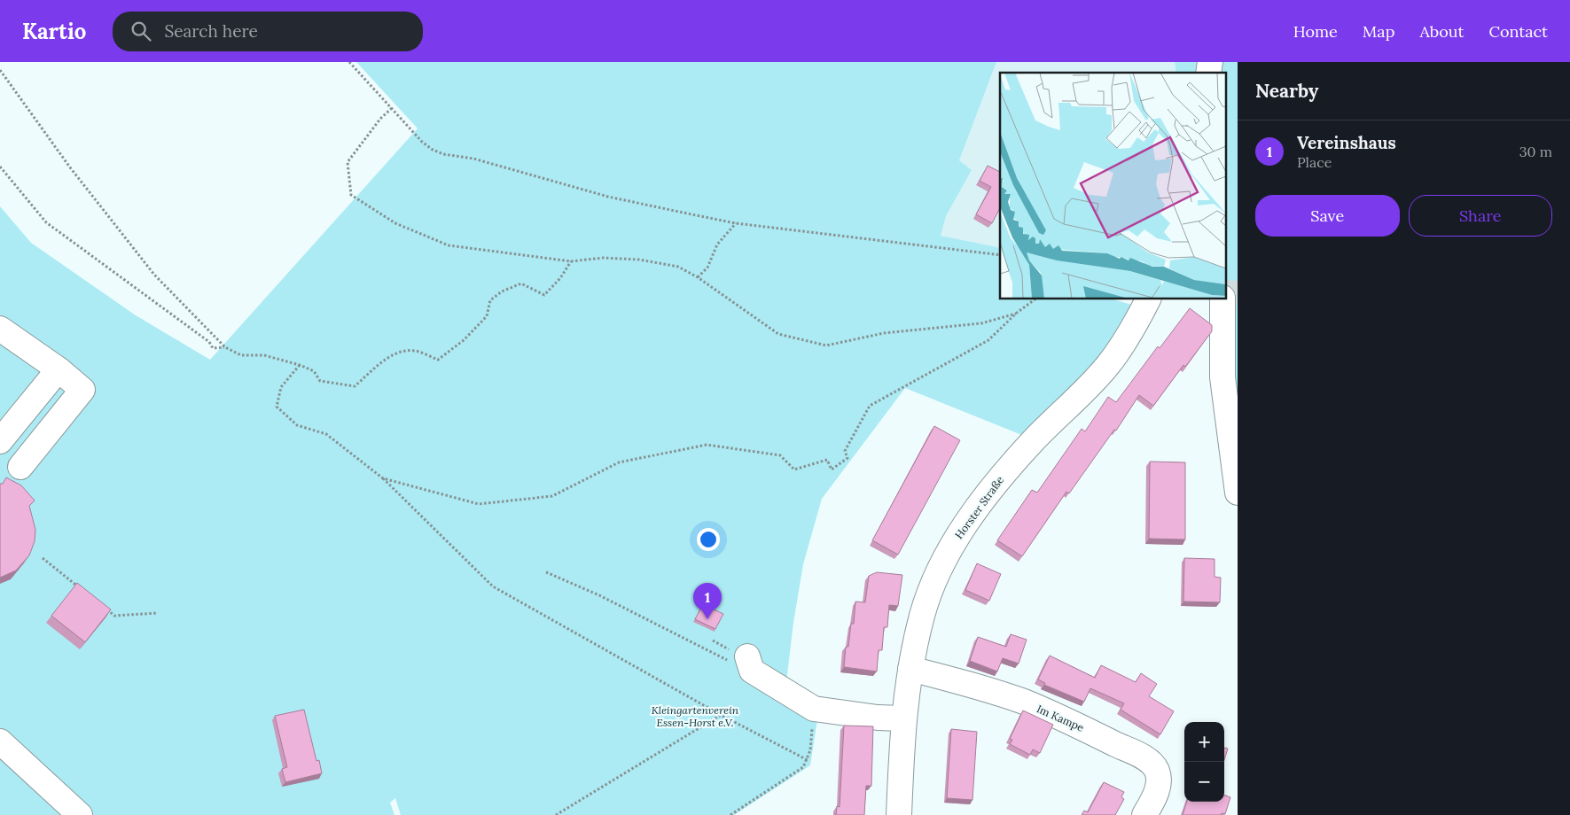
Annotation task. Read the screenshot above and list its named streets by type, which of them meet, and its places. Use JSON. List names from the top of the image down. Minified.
{"streets":{"street":["Horster Straße","Im Kampe"]},"crossings":[["Horster Straße","Im Kampe"]],"parks":["Kleingartenverein Essen-Horst e.V."],"page":{"header":"Kartio","search":"Search here","nav":["Home","Map","About","Contact"],"heading":"Nearby","list":[{"mark":"1","name":"Vereinshaus","note":"Place","value":"30 m"}],"buttons":["Save","Share"],"pins":"1","map_buttons":["+","−"]}}
